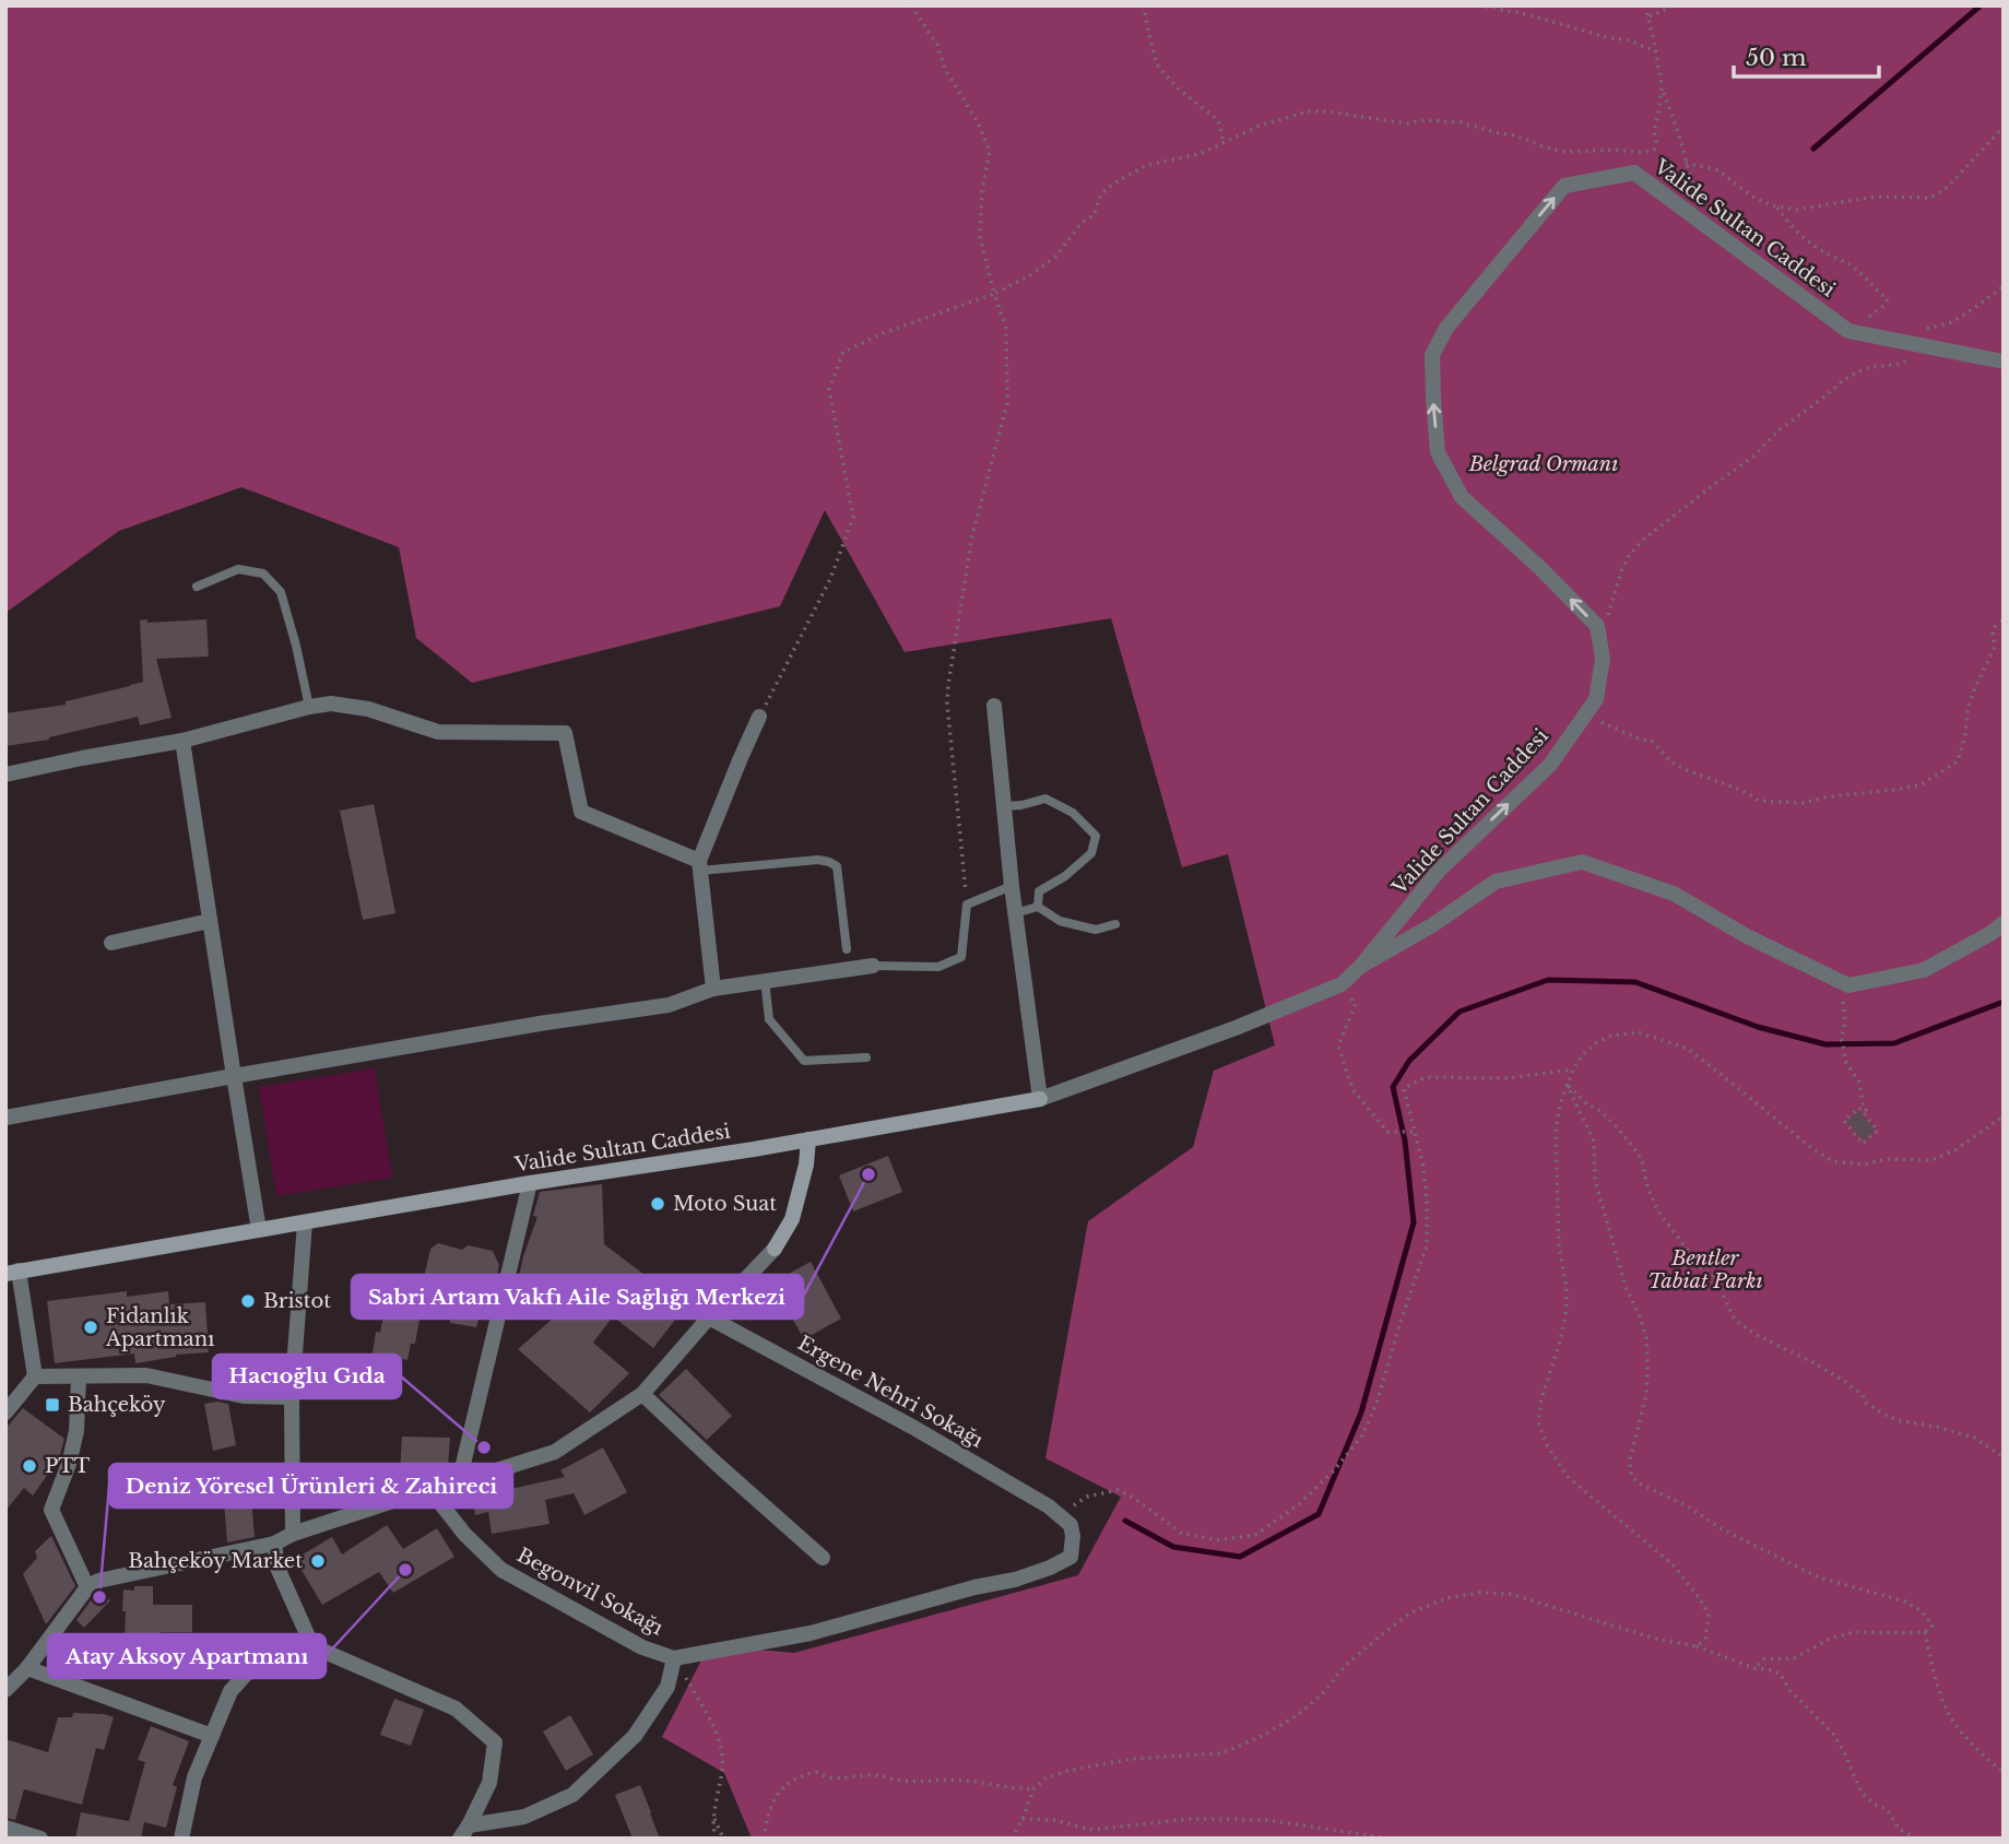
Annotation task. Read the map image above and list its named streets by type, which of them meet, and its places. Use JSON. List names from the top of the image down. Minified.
{"streets":{"street":["Valide Sultan Caddesi","Ergene Nehri Sokağı","Begonvil Sokağı"]},"parks":["Belgrad Ormanı","Bentler Tabiat Parkı"],"places":{"other":["Sabri Artam Vakfı Aile Sağlığı Merkezi","Moto Suat","Bristot","Fidanlık Apartmanı","Hacıoğlu Gıda","PTT","Bahçeköy Market","Atay Aksoy Apartmanı","Deniz Yöresel Ürünleri & Zahireci"],"transit":["Bahçeköy"]},"scale_bar":"50 m"}
